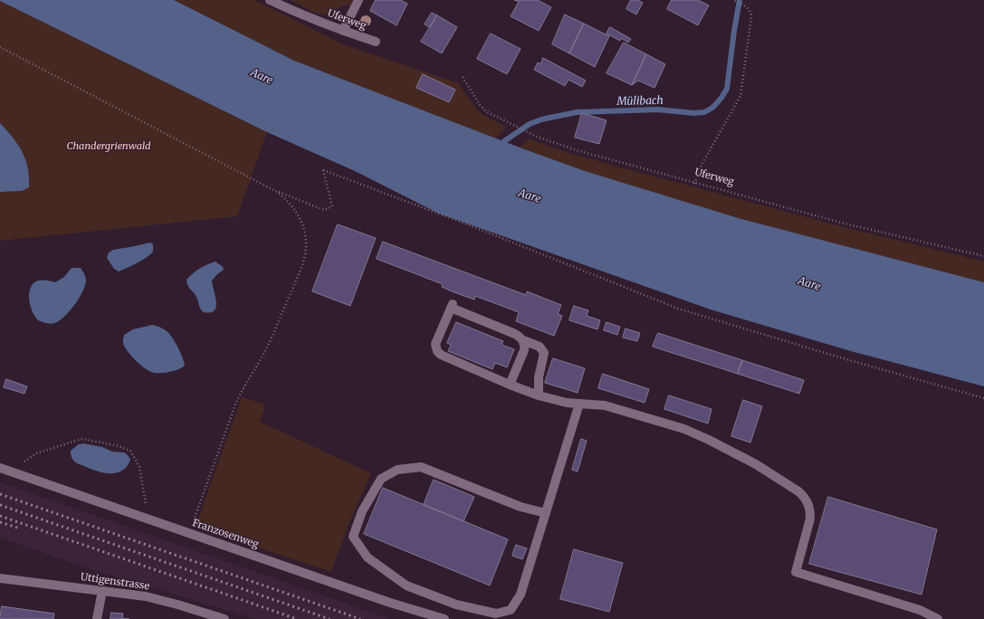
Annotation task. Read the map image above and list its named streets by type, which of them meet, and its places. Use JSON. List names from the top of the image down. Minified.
{"streets":{"street":["Uferweg","Franzosenweg","Uttigenstrasse"]},"water":["Aare","Mülibach"],"parks":["Chandergrienwald"]}
